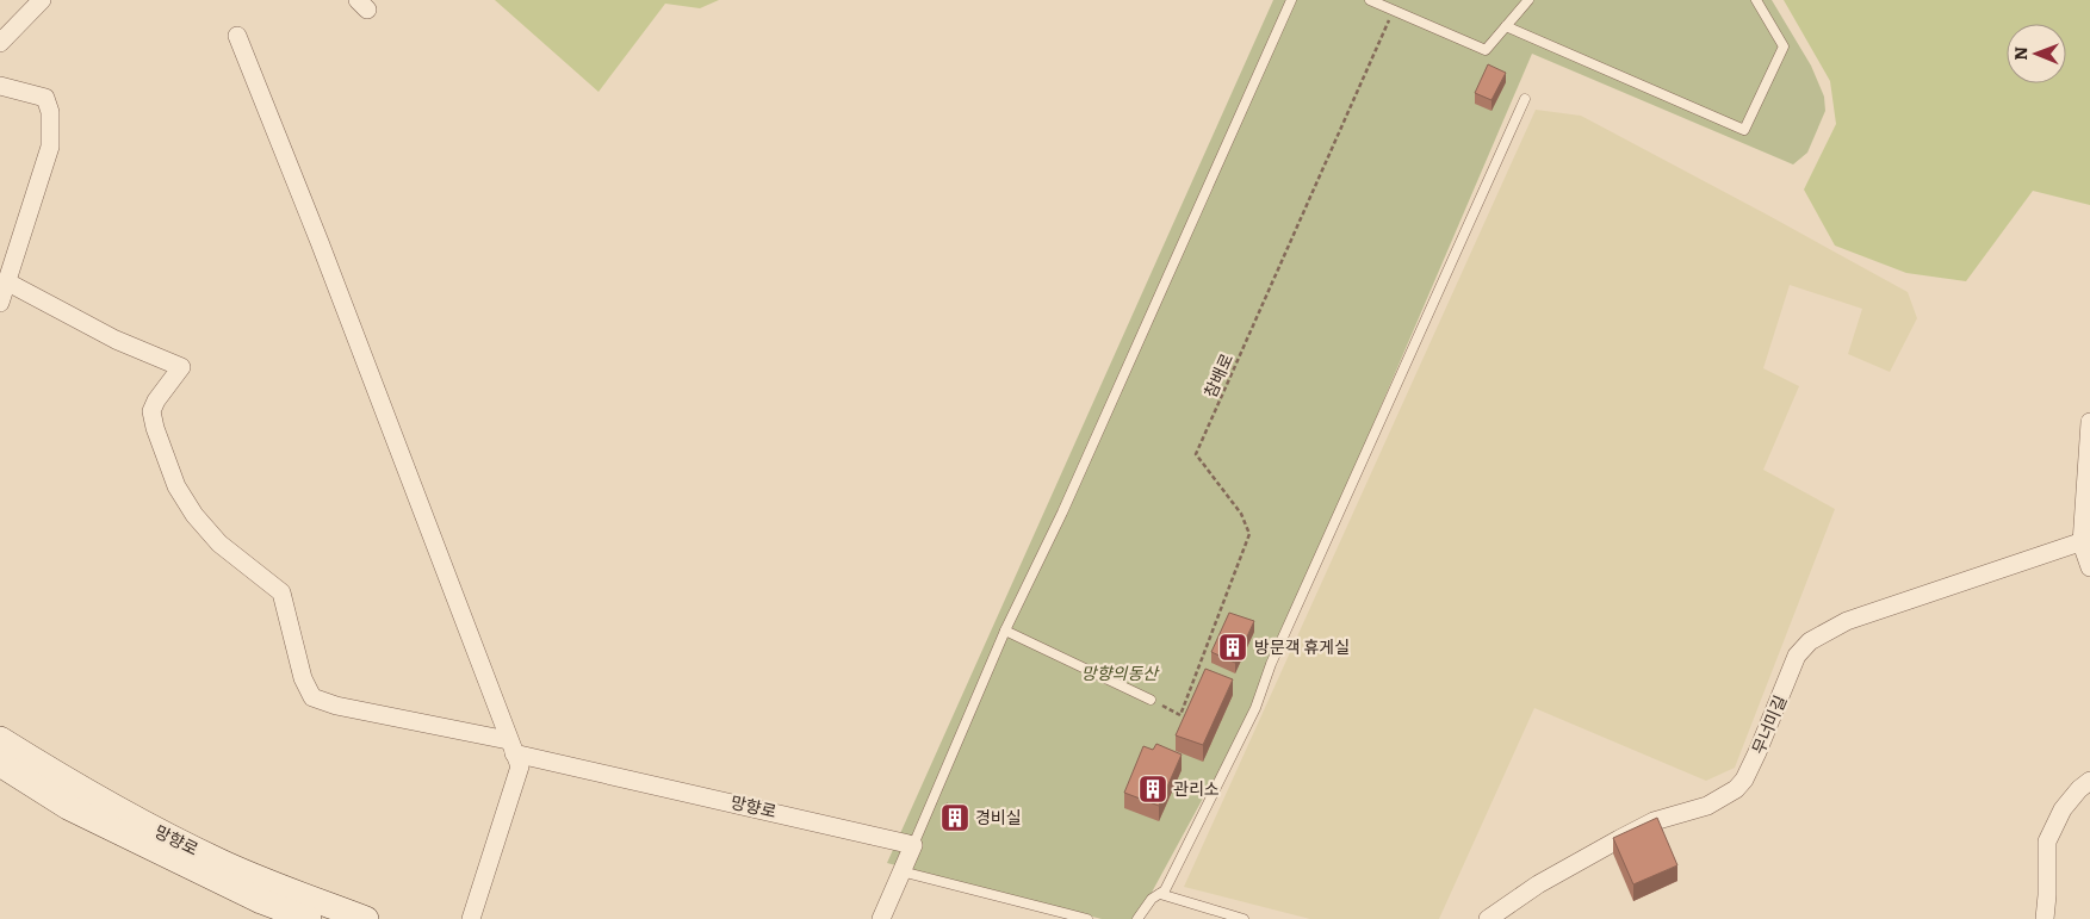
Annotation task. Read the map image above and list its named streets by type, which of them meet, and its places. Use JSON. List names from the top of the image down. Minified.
{"streets":{"main road":["망향로"],"street":["무너미길"],"path":["참배로"]},"parks":["망향의동산"],"places":{"building":["방문객 휴게실","관리소","경비실"]},"north":"left"}
